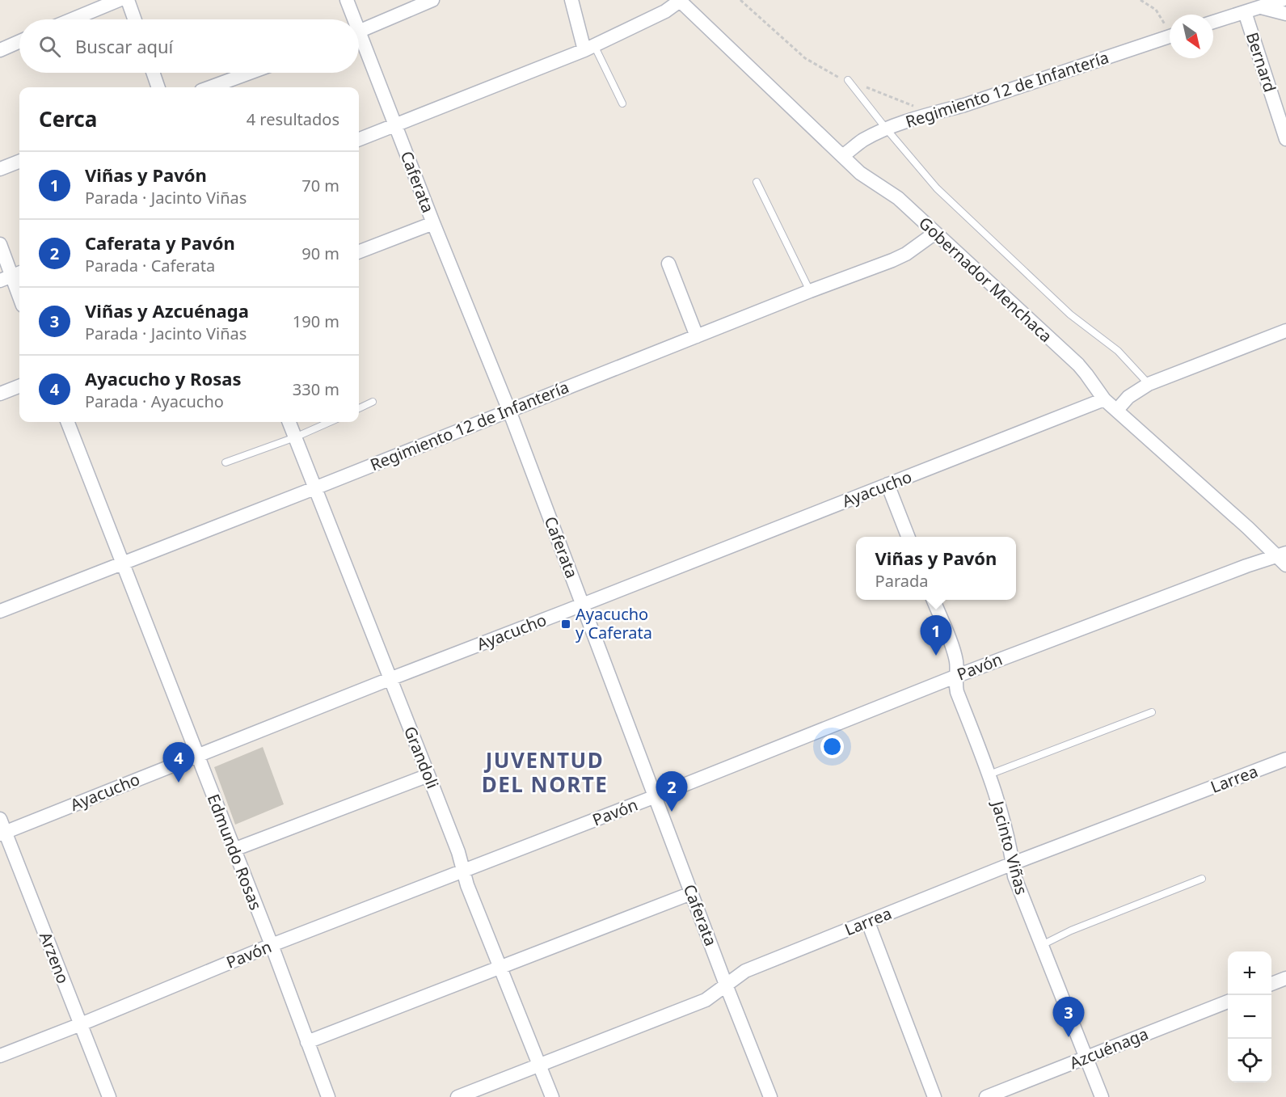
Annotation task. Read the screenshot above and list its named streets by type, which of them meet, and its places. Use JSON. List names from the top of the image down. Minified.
{"streets":{"street":["Bernard","Regimiento 12 de Infantería","Caferata","Gobernador Menchaca","Ayacucho","Pavón","Grandoli","Larrea","Jacinto Viñas","Edmundo Rosas","Arzeno","Azcuénaga"]},"crossings":[["Regimiento 12 de Infantería","Caferata"],["Regimiento 12 de Infantería","Gobernador Menchaca"],["Regimiento 12 de Infantería","Grandoli"],["Regimiento 12 de Infantería","Edmundo Rosas"],["Caferata","Ayacucho"],["Caferata","Pavón"],["Caferata","Larrea"],["Gobernador Menchaca","Ayacucho"],["Gobernador Menchaca","Pavón"],["Ayacucho","Grandoli"],["Ayacucho","Edmundo Rosas"],["Ayacucho","Arzeno"],["Pavón","Grandoli"],["Pavón","Jacinto Viñas"],["Pavón","Edmundo Rosas"],["Pavón","Arzeno"],["Grandoli","Larrea"],["Larrea","Jacinto Viñas"],["Jacinto Viñas","Azcuénaga"]],"districts":["JUVENTUD DEL NORTE"],"places":{"transit":["Ayacucho y Caferata"]},"north":"bottom right","page":{"search":"Buscar aquí","heading":["Cerca","4 resultados"],"list":[{"mark":"1","name":"Viñas y Pavón","note":"Parada · Jacinto Viñas","value":"70 m"},{"mark":"2","name":"Caferata y Pavón","note":"Parada · Caferata","value":"90 m"},{"mark":"3","name":"Viñas y Azcuénaga","note":"Parada · Jacinto Viñas","value":"190 m"},{"mark":"4","name":"Ayacucho y Rosas","note":"Parada · Ayacucho","value":"330 m"}],"popup":["Viñas y Pavón","Parada"],"pins":["1","4","2","3"],"map_buttons":["+","−"]}}
